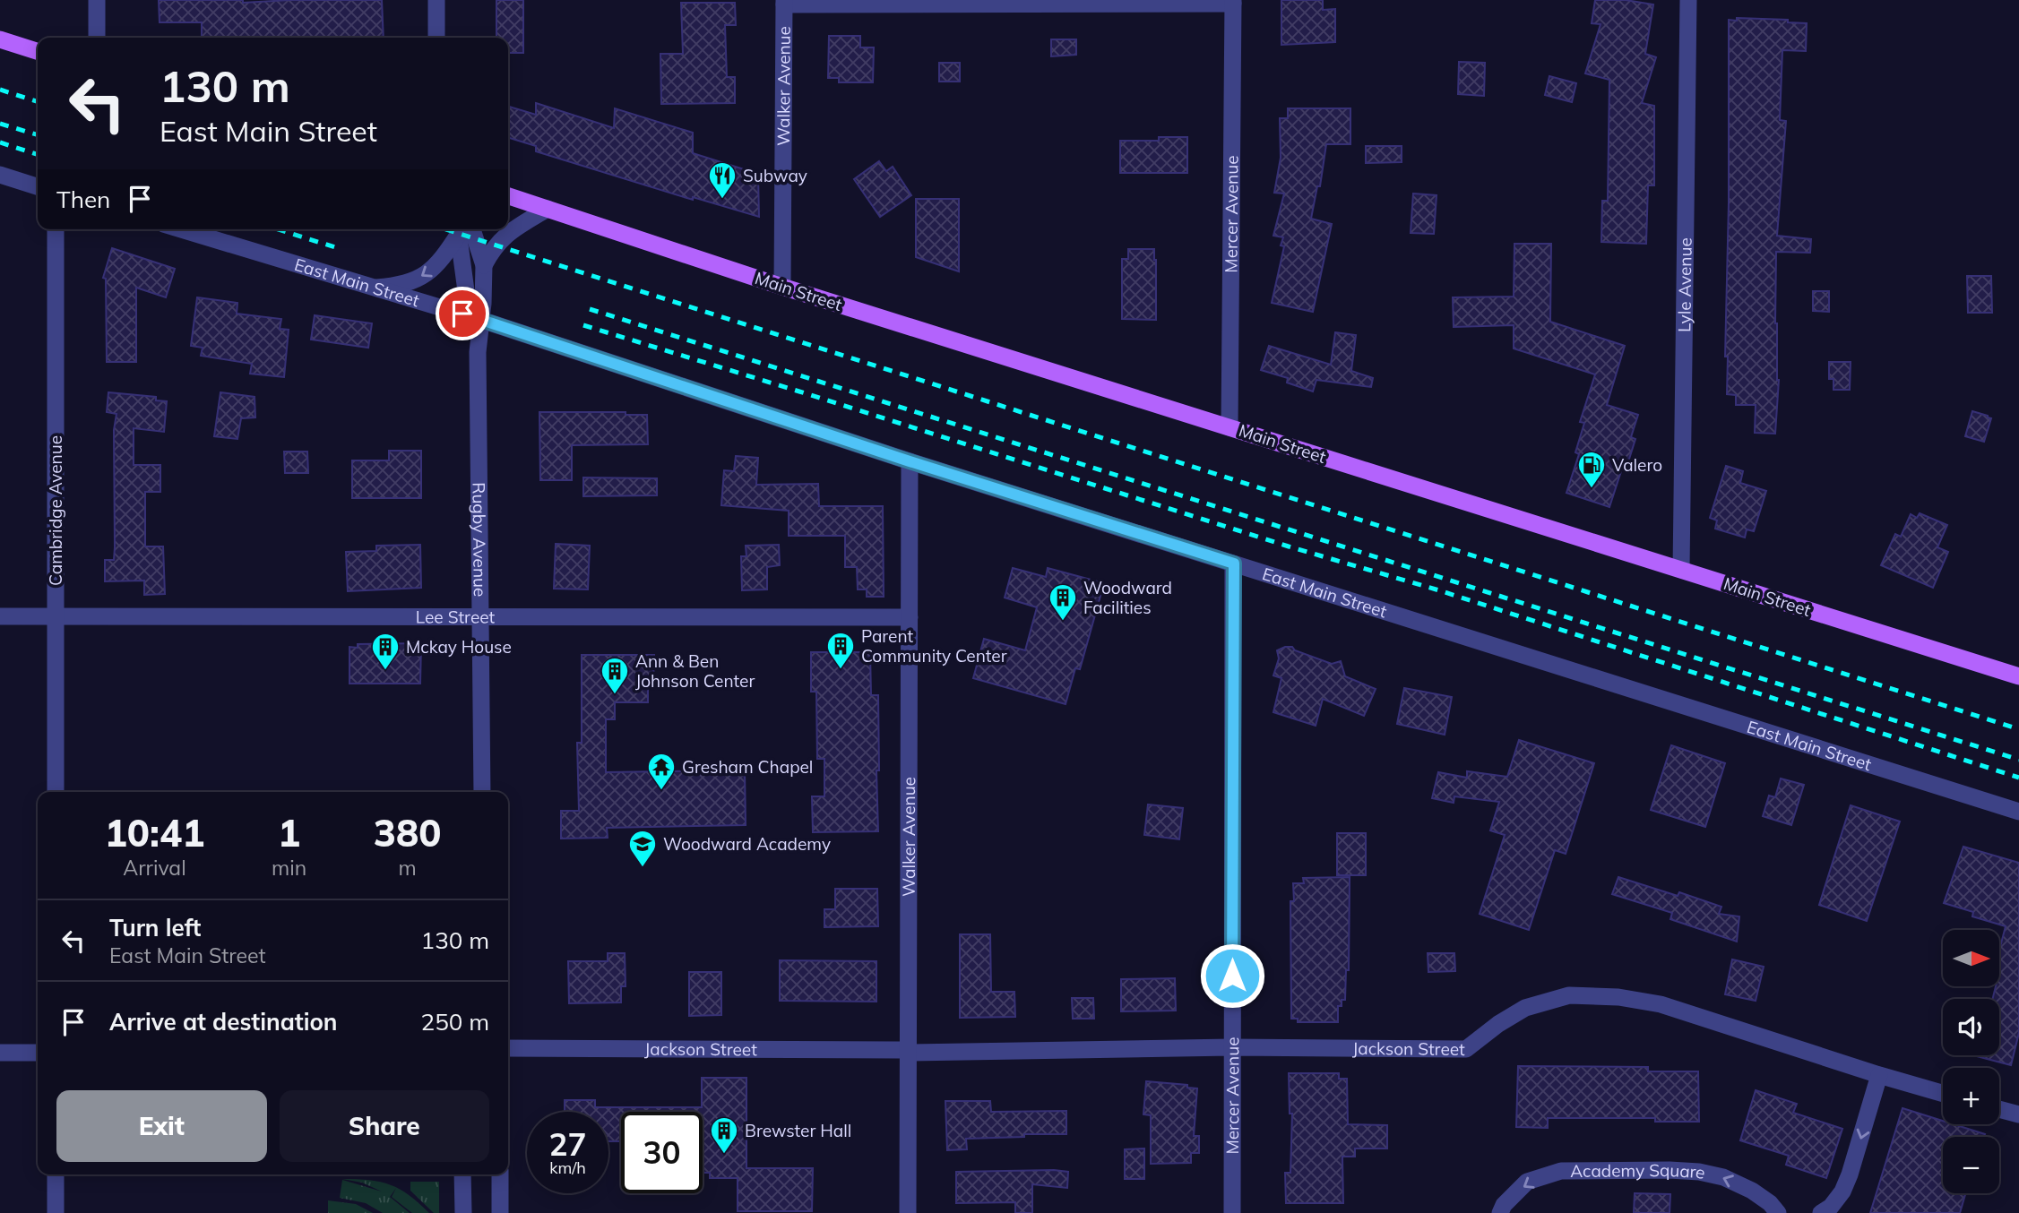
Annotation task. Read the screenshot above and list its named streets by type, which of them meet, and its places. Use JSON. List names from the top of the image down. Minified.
{"streets":{"main road":["Main Street"],"street":["Walker Avenue","Mercer Avenue","East Main Street","Lyle Avenue","Cambridge Avenue","Rugby Avenue","Lee Street","Jackson Street","Academy Square"]},"crossings":[["Walker Avenue","East Main Street"],["Walker Avenue","Main Street"],["Walker Avenue","Lee Street"],["Walker Avenue","Jackson Street"],["Mercer Avenue","East Main Street"],["Mercer Avenue","Main Street"],["Mercer Avenue","Jackson Street"],["East Main Street","Rugby Avenue"],["Lyle Avenue","Main Street"],["Cambridge Avenue","Lee Street"],["Rugby Avenue","Lee Street"]],"one_way":["Academy Square"],"places":{"restaurant":["Subway"],"fuel station":["Valero"],"building":["Woodward Facilities","Parent Community Center","Mckay House","Ann & Ben Johnson Center","Brewster Hall"],"temple":["Gresham Chapel"],"school or university":["Woodward Academy"]},"north":"right","page":{"turn":["130 m","East Main Street"],"then":"Then","eta":["10:41","Arrival","1","min","380","m"],"list":[{"name":"Turn left","note":"East Main Street","value":"130 m"},{"name":"Arrive at destination","value":"250 m"}],"map_buttons":["+","−"],"buttons":["Exit","Share"],"speed":"27 km/h","limit":"30"}}
